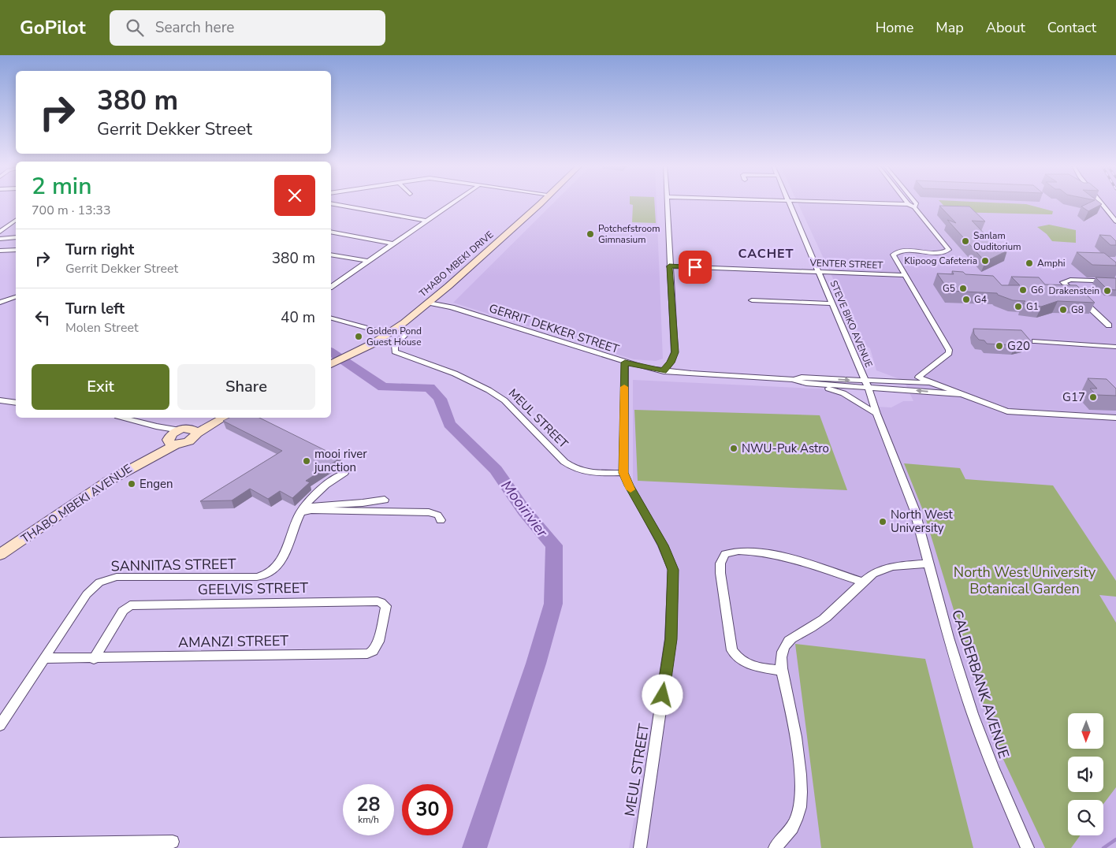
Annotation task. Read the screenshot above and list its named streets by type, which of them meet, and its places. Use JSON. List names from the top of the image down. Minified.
{"streets":{"main road":["THABO MBEKI DRIVE","THABO MBEKI AVENUE"],"street":["VENTER STREET","STEVE BIKO AVENUE","GERRIT DEKKER STREET","MEUL STREET","SANNITAS STREET","GEELVIS STREET","AMANZI STREET","CALDERBANK AVENUE"]},"crossings":[["THABO MBEKI DRIVE","GERRIT DEKKER STREET"],["VENTER STREET","STEVE BIKO AVENUE"],["STEVE BIKO AVENUE","GERRIT DEKKER STREET"],["STEVE BIKO AVENUE","CALDERBANK AVENUE"],["GERRIT DEKKER STREET","MEUL STREET"],["GERRIT DEKKER STREET","CALDERBANK AVENUE"],["SANNITAS STREET","AMANZI STREET"],["GEELVIS STREET","AMANZI STREET"]],"districts":["CACHET"],"water":["Mooirivier"],"parks":["North West University Botanical Garden"],"places":["Potchefstroom Gimnasium","Sanlam Ouditorium","Klipoog Cafeteria","Amphi","G5","G6","Drakenstein","G4","G1","G8","Golden Pond Guest House","G20","G17","NWU-Puk Astro","mooi river junction","Engen","North West University"],"north":"bottom","page":{"header":"GoPilot","search":"Search here","nav":["Home","Map","About","Contact"],"turn":["380 m","Gerrit Dekker Street"],"heading":["2 min","700 m · 13:33"],"list":[{"name":"Turn right","note":"Gerrit Dekker Street","value":"380 m"},{"name":"Turn left","note":"Molen Street","value":"40 m"}],"buttons":["Exit","Share"],"speed":"28 km/h","limit":"30"}}
